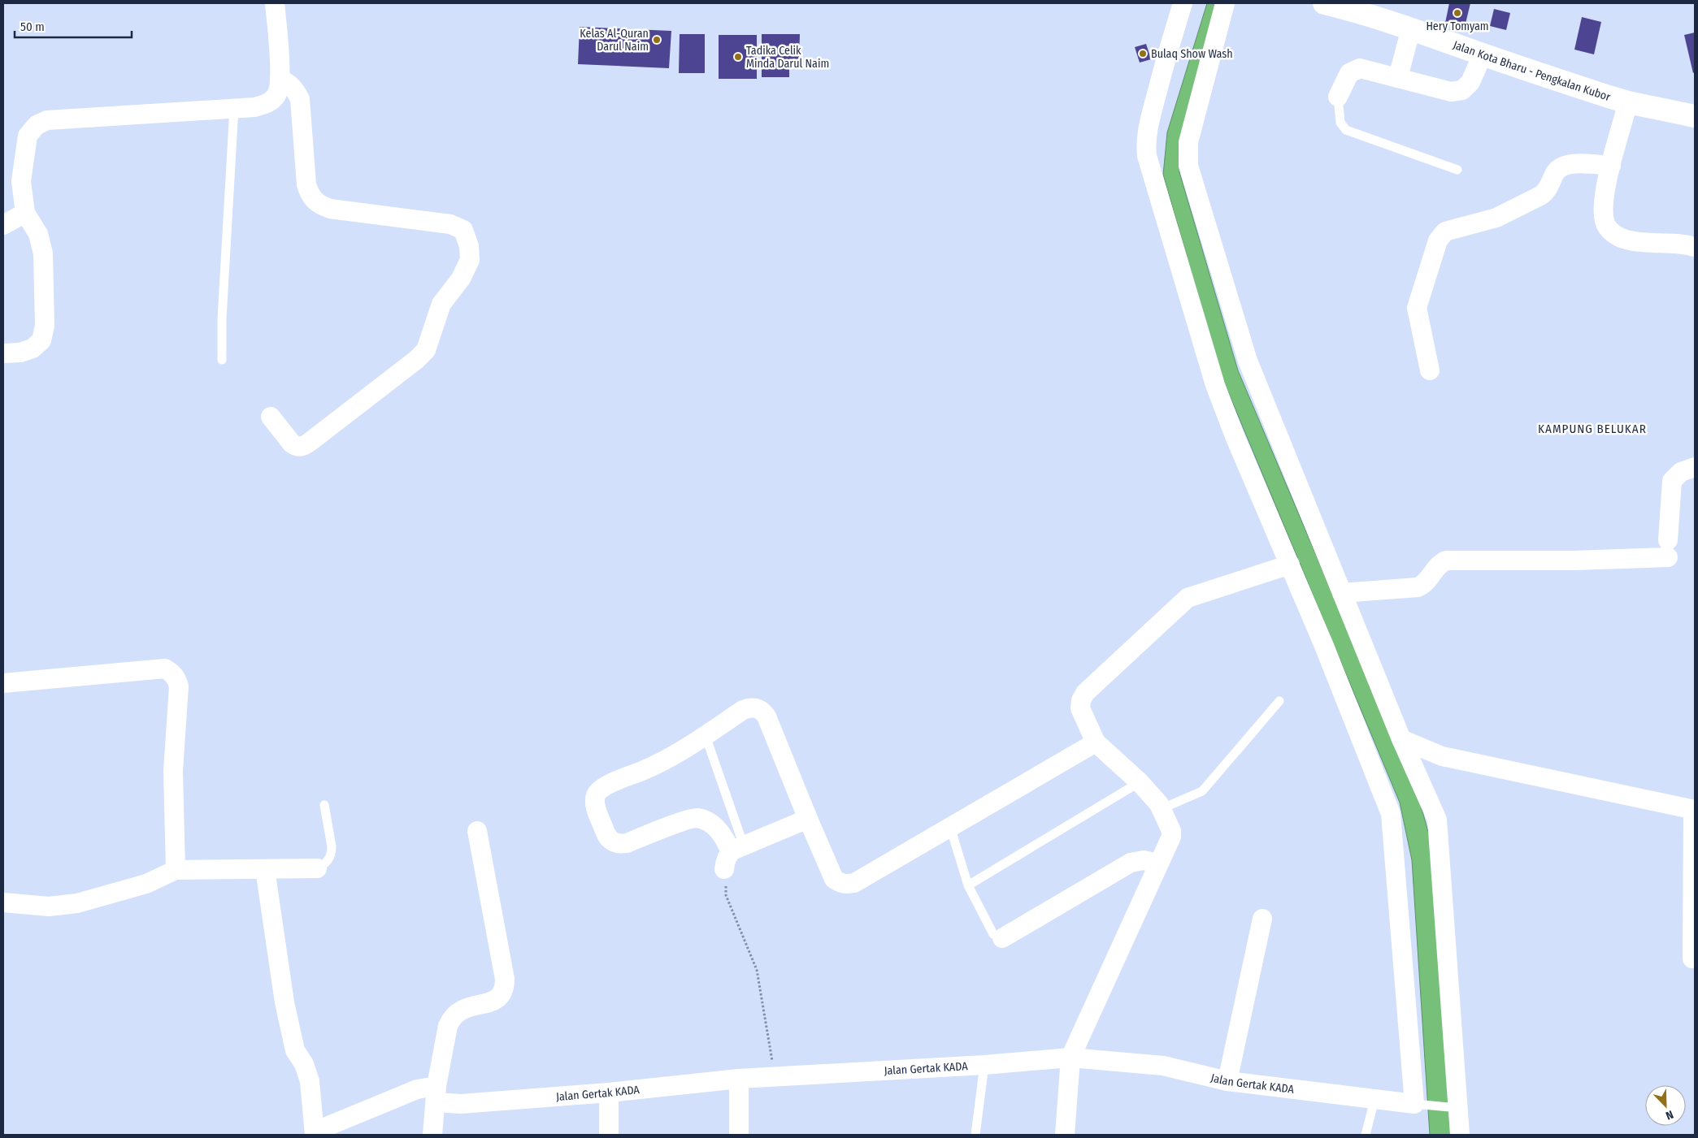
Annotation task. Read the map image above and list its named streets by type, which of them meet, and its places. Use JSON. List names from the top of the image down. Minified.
{"streets":{"main road":["Jalan Kota Bharu - Pengkalan Kubor"],"street":["Jalan Gertak KADA"]},"districts":["KAMPUNG BELUKAR"],"places":["Hery Tomyam","Kelas Al-Quran Darul Naim","Bulaq Show Wash","Tadika Celik Minda Darul Naim"],"scale_bar":"50 m","north":"bottom right"}
